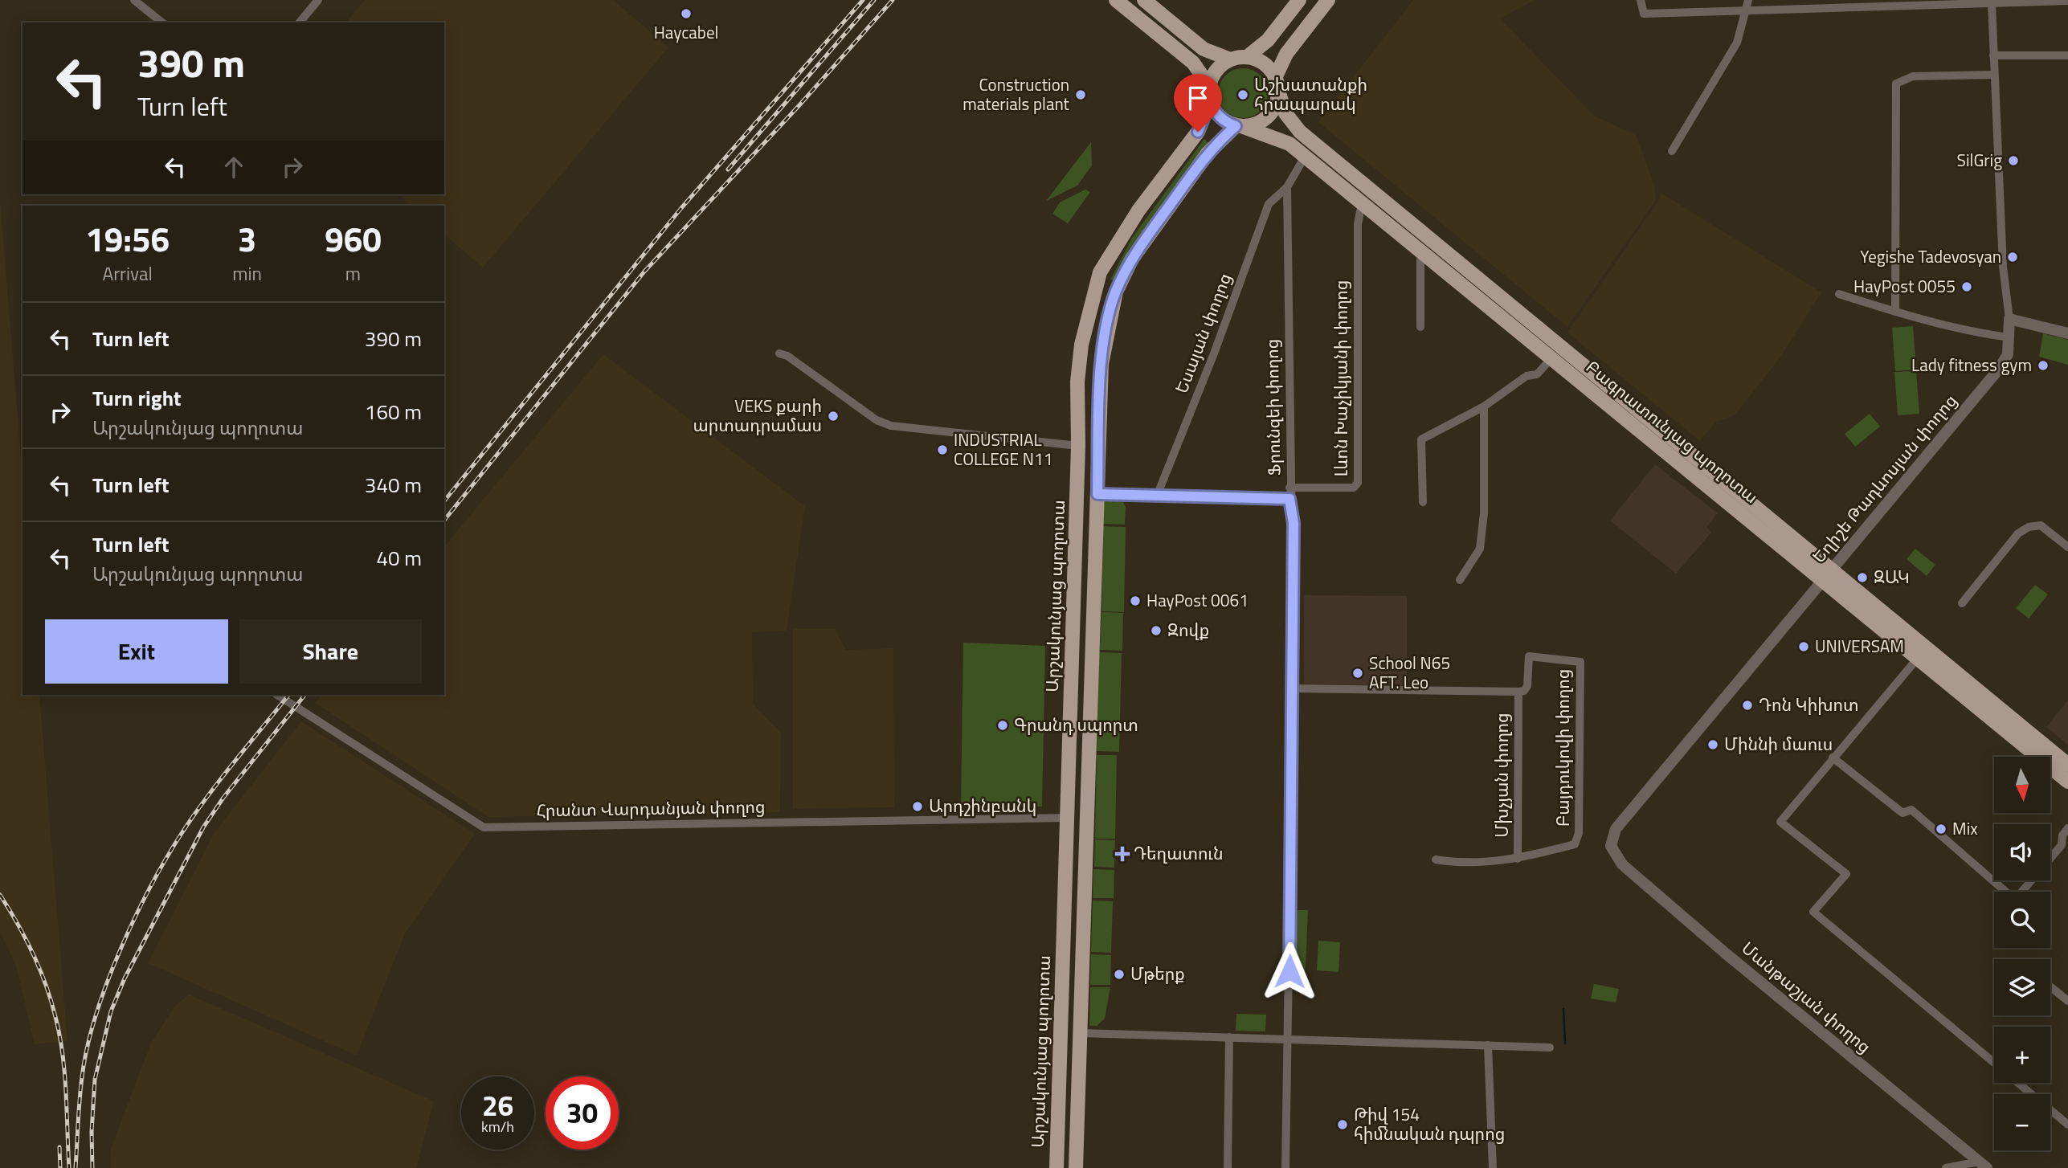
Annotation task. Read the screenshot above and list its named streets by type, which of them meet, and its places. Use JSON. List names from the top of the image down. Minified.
{"streets":{"main road":["Բագրատունյաց պողոտա","Արշակունյաց պողոտա"],"street":["Եսայան փողոց","Լևոն Խաչիկյանի փողոց","Ֆրունզեի փողոց","Եղիշե Թադևոսյան փողոց","Բայդուկովի փողոց","Մխչյան փողոց","Հրանտ Վարդանյան փողոց","Մանթաշյան փողոց"]},"crossings":[["Եսայան փողոց","Ֆրունզեի փողոց"],["Լևոն Խաչիկյանի փողոց","Ֆրունզեի փողոց"],["Լևոն Խաչիկյանի փողոց","Բագրատունյաց պողոտա"],["Բագրատունյաց պողոտա","Եղիշե Թադևոսյան փողոց"],["Բագրատունյաց պողոտա","Արշակունյաց պողոտա"],["Եղիշե Թադևոսյան փողոց","Մանթաշյան փողոց"],["Արշակունյաց պողոտա","Հրանտ Վարդանյան փողոց"],["Բայդուկովի փողոց","Մխչյան փողոց"]],"places":{"other":["Haycabel","Construction materials plant","Աշխատանքի հրապարակ","SilGrig","Yegishe Tadevosyan","HayPost 0055","Lady fitness gym","VEKS քարի արտադրամաս","INDUSTRIAL COLLEGE N11","ԶԱԿ","HayPost 0061","Զովք","UNIVERSAM","School N65 AFT. Leo","Դոն Կիխոտ","Գրանդ սպորտ","Միննի մաուս","Արդշինբանկ","Mix","Մթերք","Թիվ 154 հիմնական դպրոց"],"health":["Դեղատուն"]},"north":"bottom","page":{"turn":["390 m","Turn left"],"eta":["19:56","Arrival","3","min","960","m"],"list":[{"name":"Turn left","value":"390 m"},{"name":"Turn right","note":"Արշակունյաց պողոտա","value":"160 m"},{"name":"Turn left","value":"340 m"},{"name":"Turn left","note":"Արշակունյաց պողոտա","value":"40 m"}],"buttons":["Exit","Share"],"map_buttons":["+","−"],"speed":"26 km/h","limit":"30"}}
